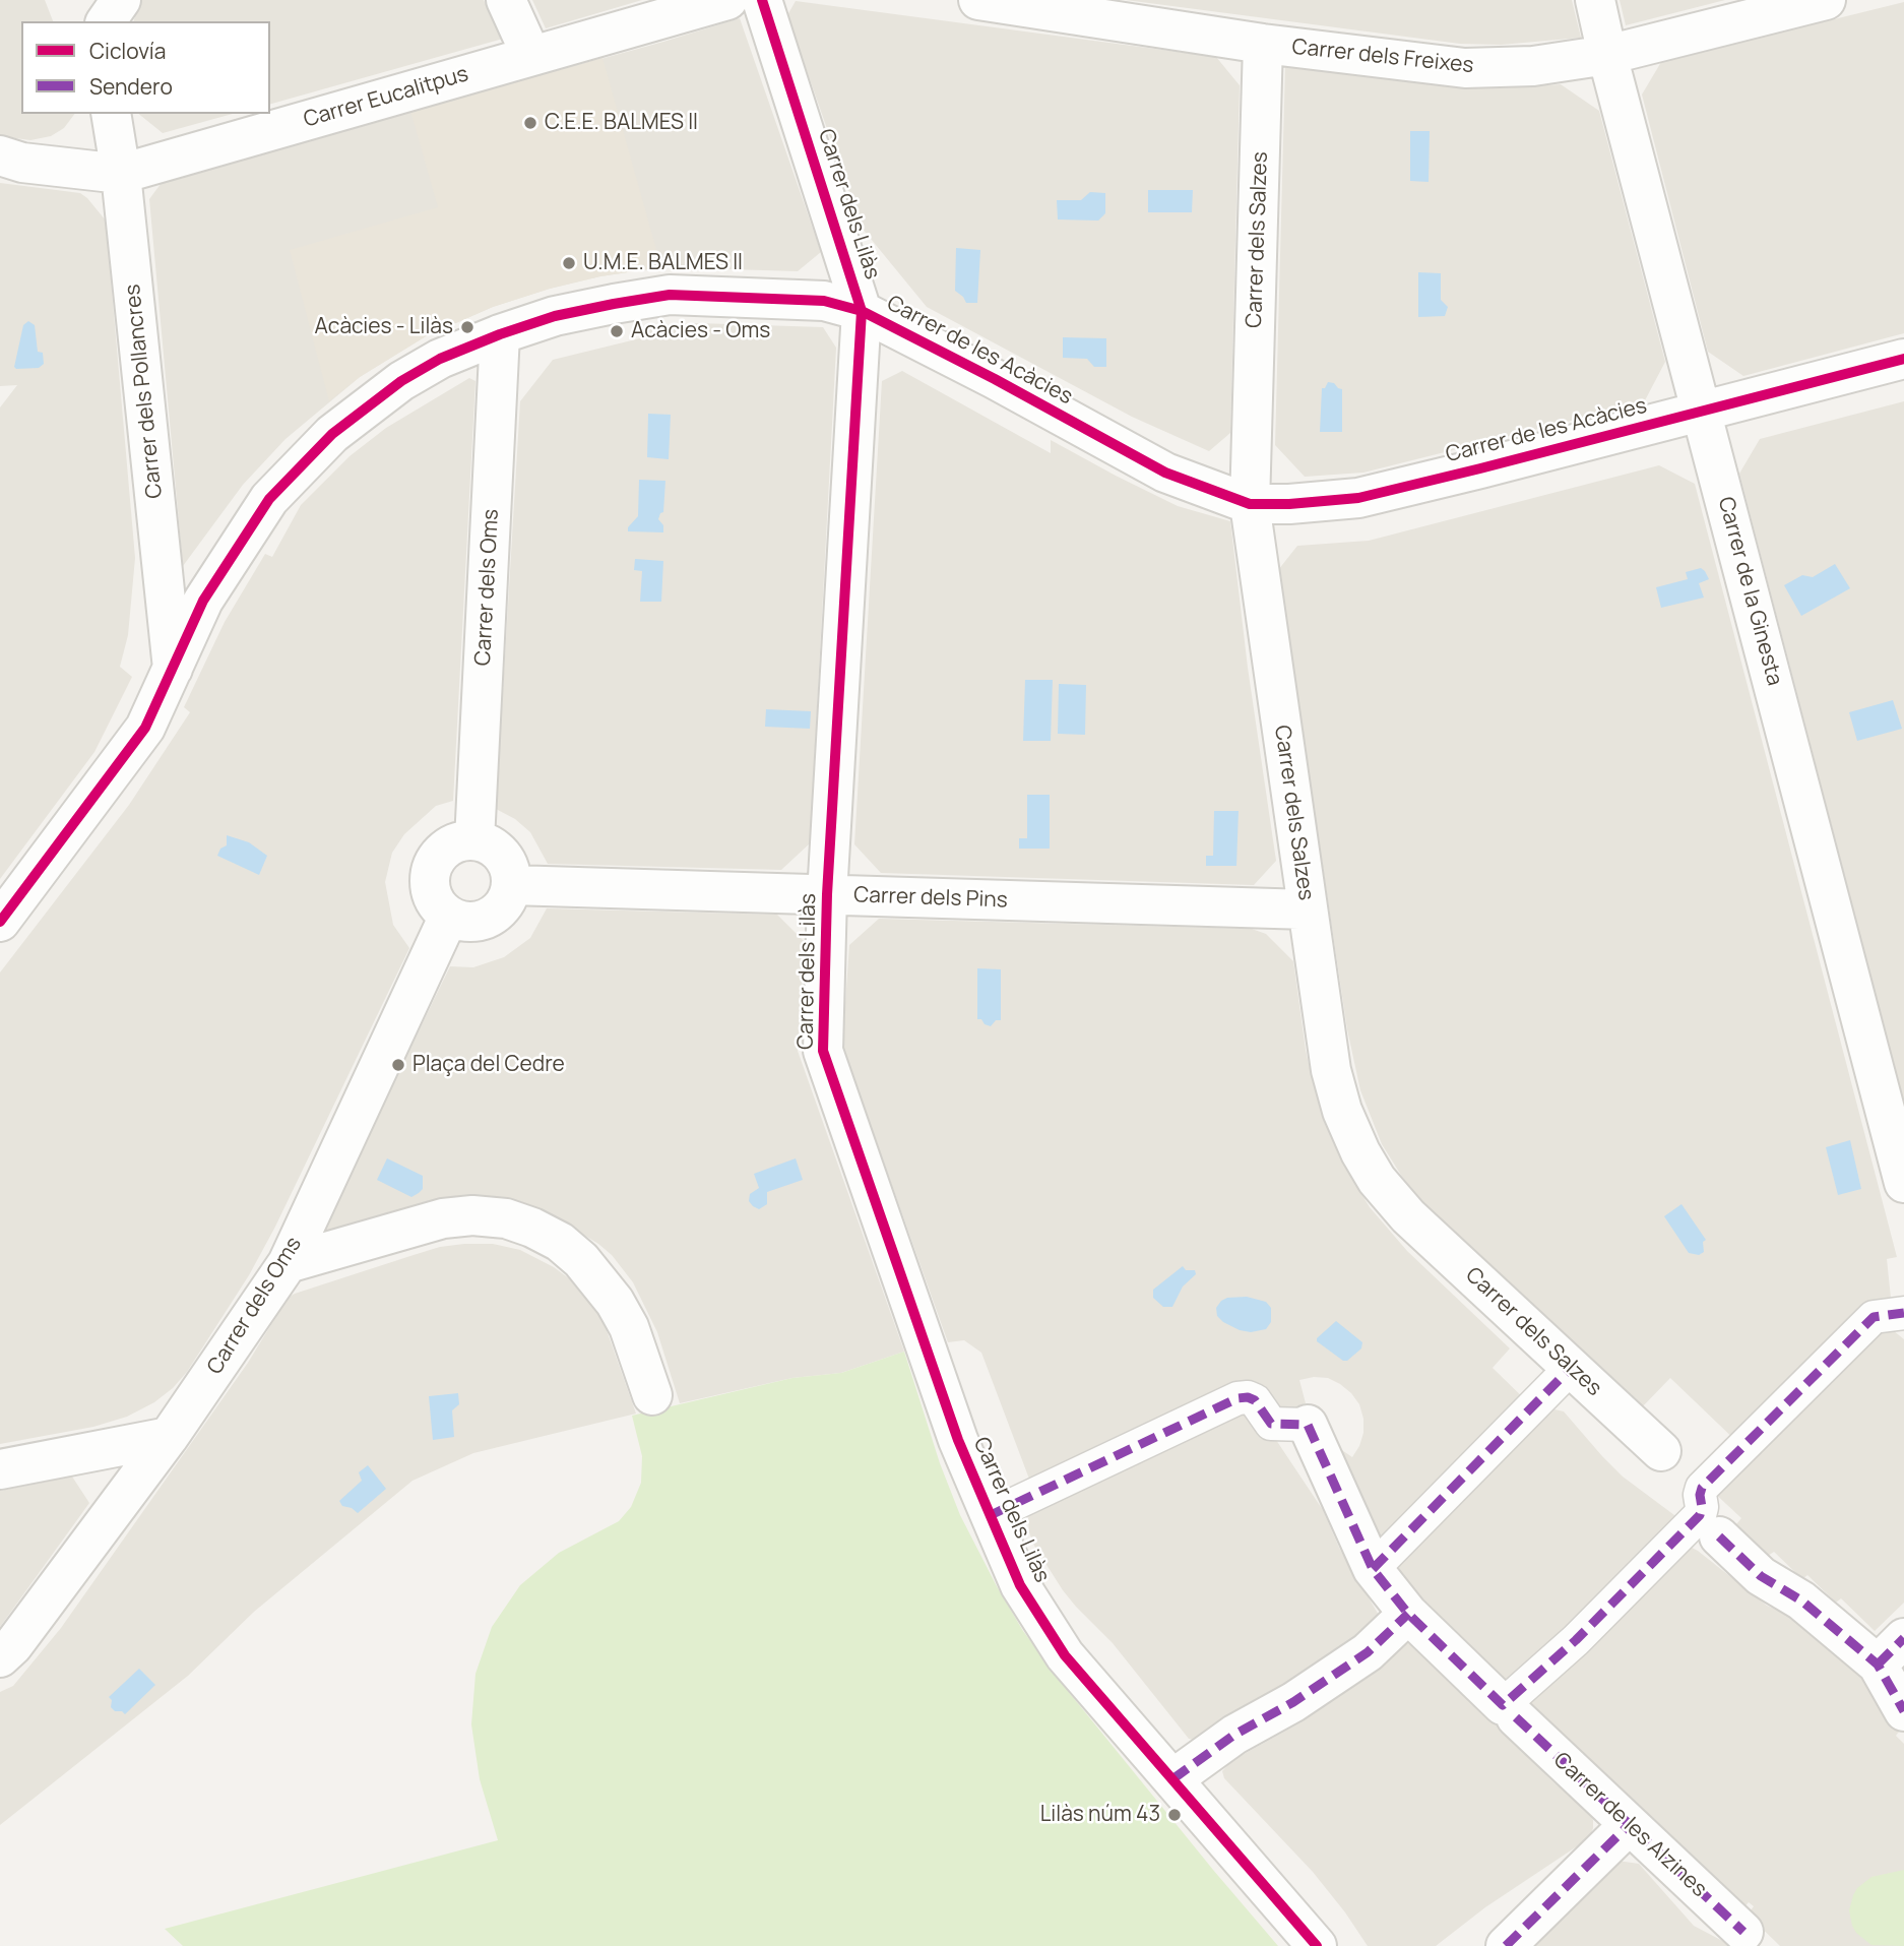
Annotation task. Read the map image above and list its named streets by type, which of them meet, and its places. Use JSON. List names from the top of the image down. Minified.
{"streets":{"street":["Carrer dels Freixes","Carrer Eucalitpus","Carrer dels Lilàs","Carrer dels Salzes","Carrer de les Acàcies","Carrer dels Pollancres","Carrer dels Oms","Carrer de la Ginesta","Carrer dels Pins","Carrer de les Alzines"]},"crossings":[["Carrer dels Freixes","Carrer dels Salzes"],["Carrer dels Freixes","Carrer de la Ginesta"],["Carrer Eucalitpus","Carrer dels Pollancres"],["Carrer dels Lilàs","Carrer de les Acàcies"],["Carrer dels Lilàs","Carrer dels Pins"],["Carrer dels Salzes","Carrer de les Acàcies"],["Carrer dels Salzes","Carrer dels Pins"],["Carrer de les Acàcies","Carrer dels Pollancres"],["Carrer de les Acàcies","Carrer dels Oms"],["Carrer de les Acàcies","Carrer de la Ginesta"],["Carrer dels Oms","Carrer dels Pins"]],"places":["C.E.E. BALMES II","U.M.E. BALMES II","Acàcies - Lilàs","Acàcies - Oms","Plaça del Cedre","Lilàs núm 43"],"legend":["Ciclovía","Sendero"]}
